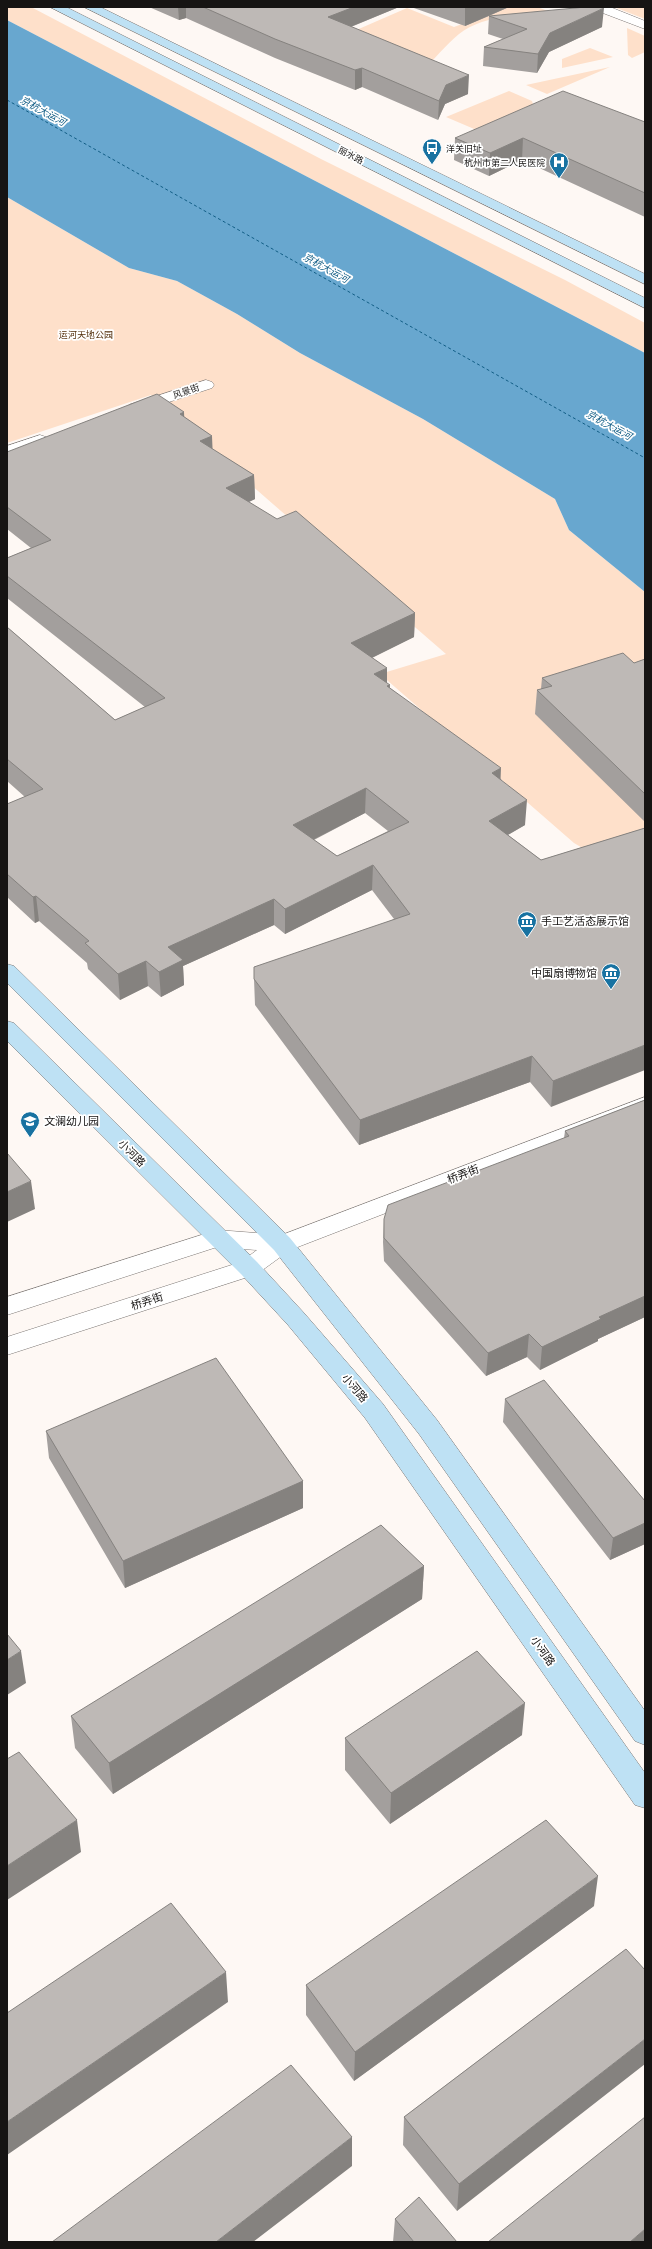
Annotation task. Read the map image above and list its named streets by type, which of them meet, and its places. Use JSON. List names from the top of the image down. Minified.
{"streets":{"main road":["丽水路","小河路"],"street":["风景街","桥弄街"]},"crossings":[["小河路","桥弄街"]],"water":["京杭大运河"],"parks":["运河天地公园"],"places":{"bus stop":["洋关旧址"],"hospital":["杭州市第二人民医院"],"museum":["手工艺活态展示馆","中国扇博物馆"],"school or university":["文澜幼儿园"]}}
